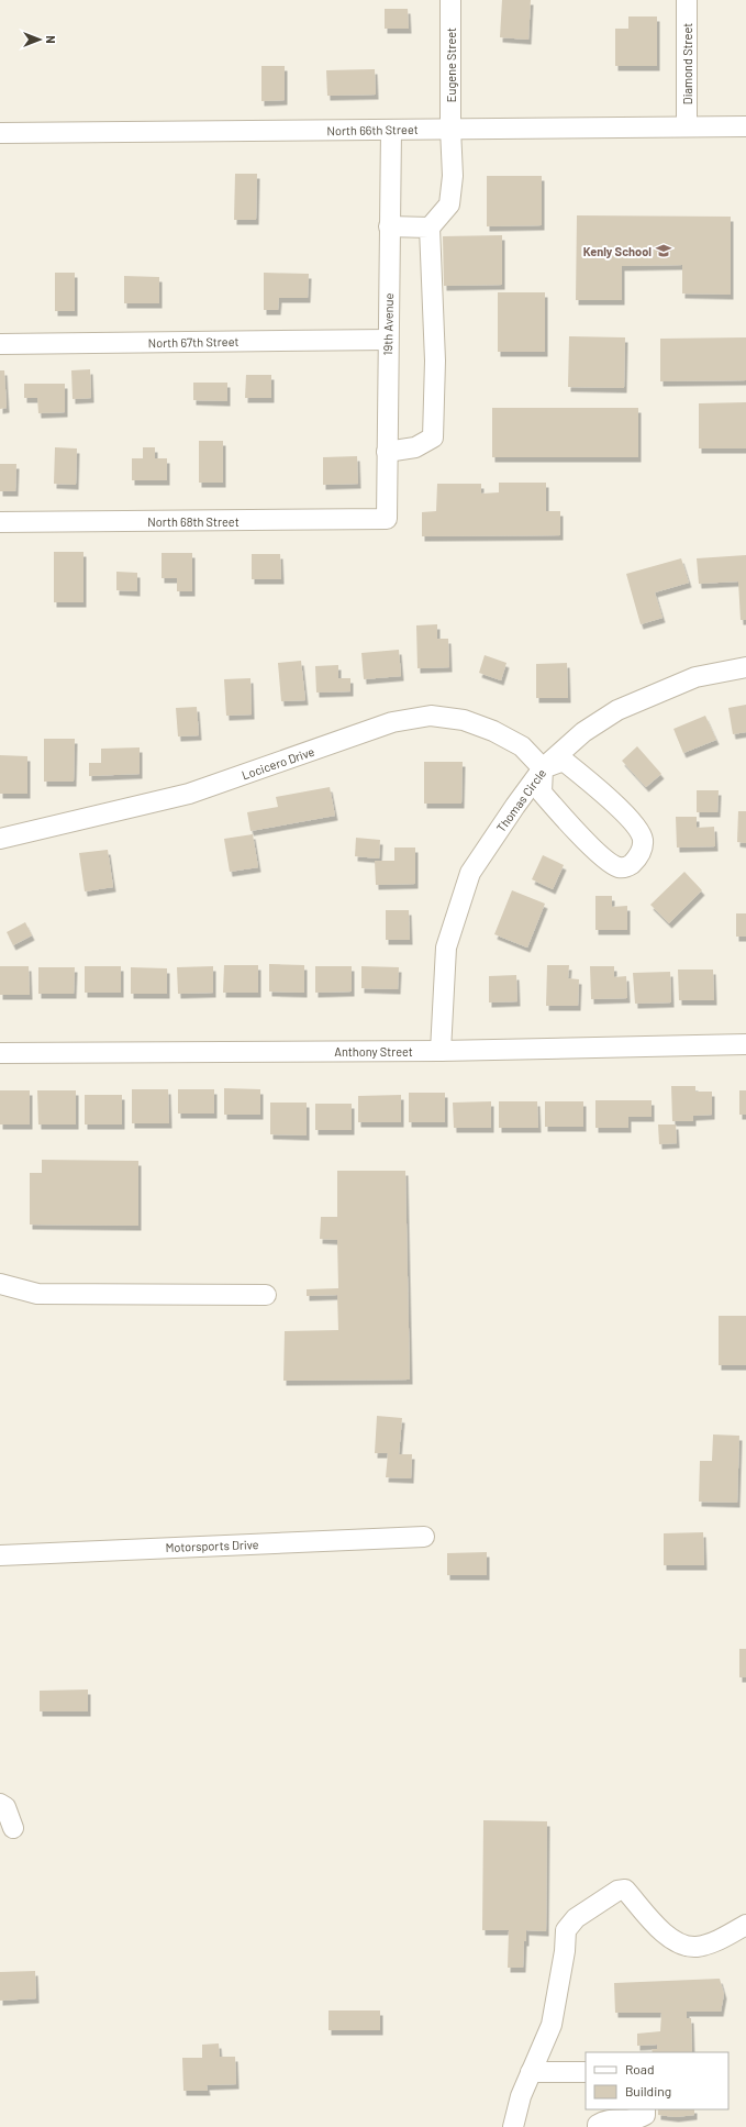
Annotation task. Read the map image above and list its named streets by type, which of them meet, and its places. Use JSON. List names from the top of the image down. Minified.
{"streets":{"street":["Diamond Street","Eugene Street","North 66th Street","19th Avenue","North 67th Street","North 68th Street","Locicero Drive","Thomas Circle","Anthony Street","Motorsports Drive"]},"crossings":[["Diamond Street","North 66th Street"],["Eugene Street","North 66th Street"],["North 66th Street","19th Avenue"],["19th Avenue","North 67th Street"],["19th Avenue","North 68th Street"],["Locicero Drive","Thomas Circle"],["Thomas Circle","Anthony Street"]],"places":{"school or university":["Kenly School"]},"legend":["Road","Building"],"north":"right"}
